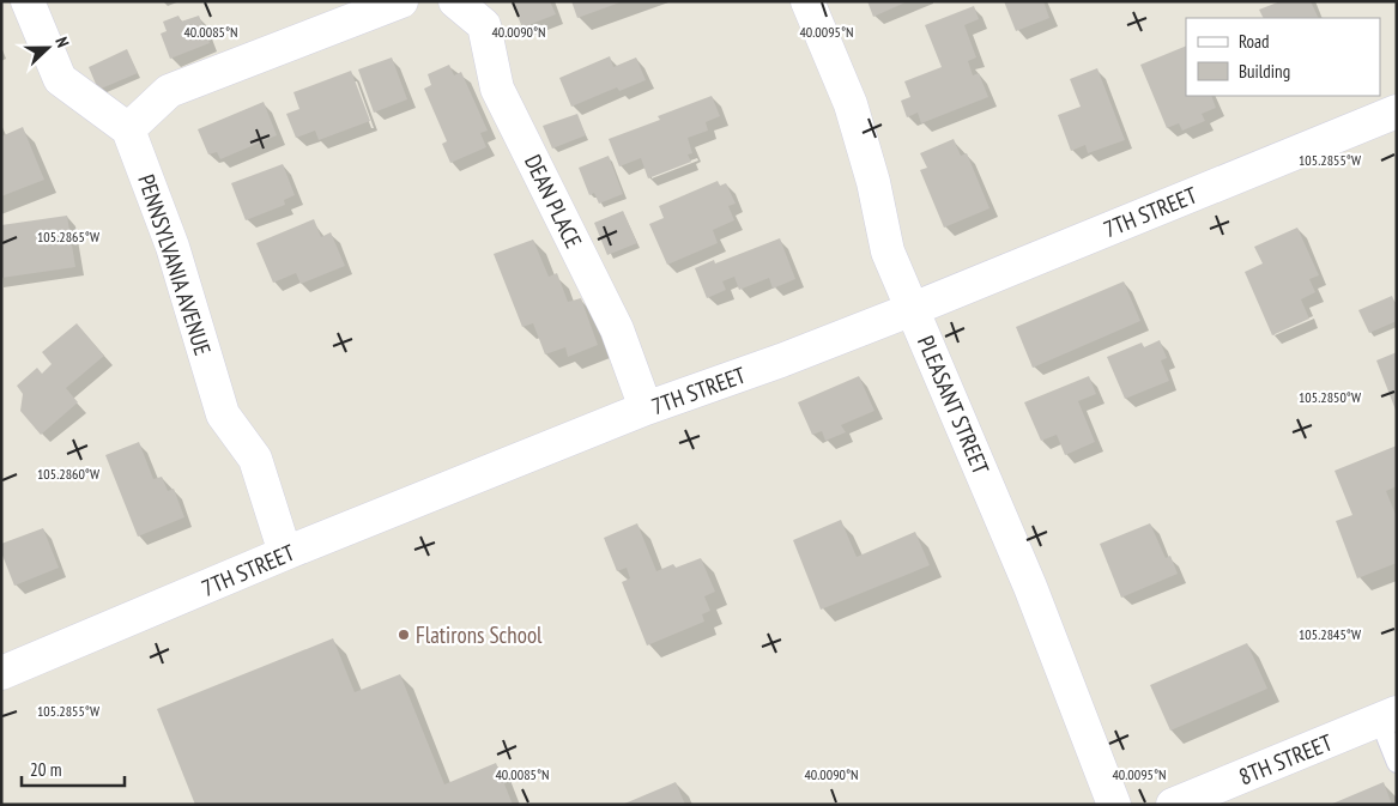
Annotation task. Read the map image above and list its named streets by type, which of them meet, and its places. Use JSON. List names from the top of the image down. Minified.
{"streets":{"street":["DEAN PLACE","7TH STREET","PENNSYLVANIA AVENUE","PLEASANT STREET","8TH STREET"]},"crossings":[["DEAN PLACE","7TH STREET"],["7TH STREET","PENNSYLVANIA AVENUE"],["7TH STREET","PLEASANT STREET"]],"places":["Flatirons School"],"legend":["Road","Building"],"scale_bar":"20 m","north":"right","coordinates":["40.0085°N","40.0090°N","40.0095°N","105.2855°W","105.2865°W","105.2850°W","105.2860°W","105.2845°W"]}
